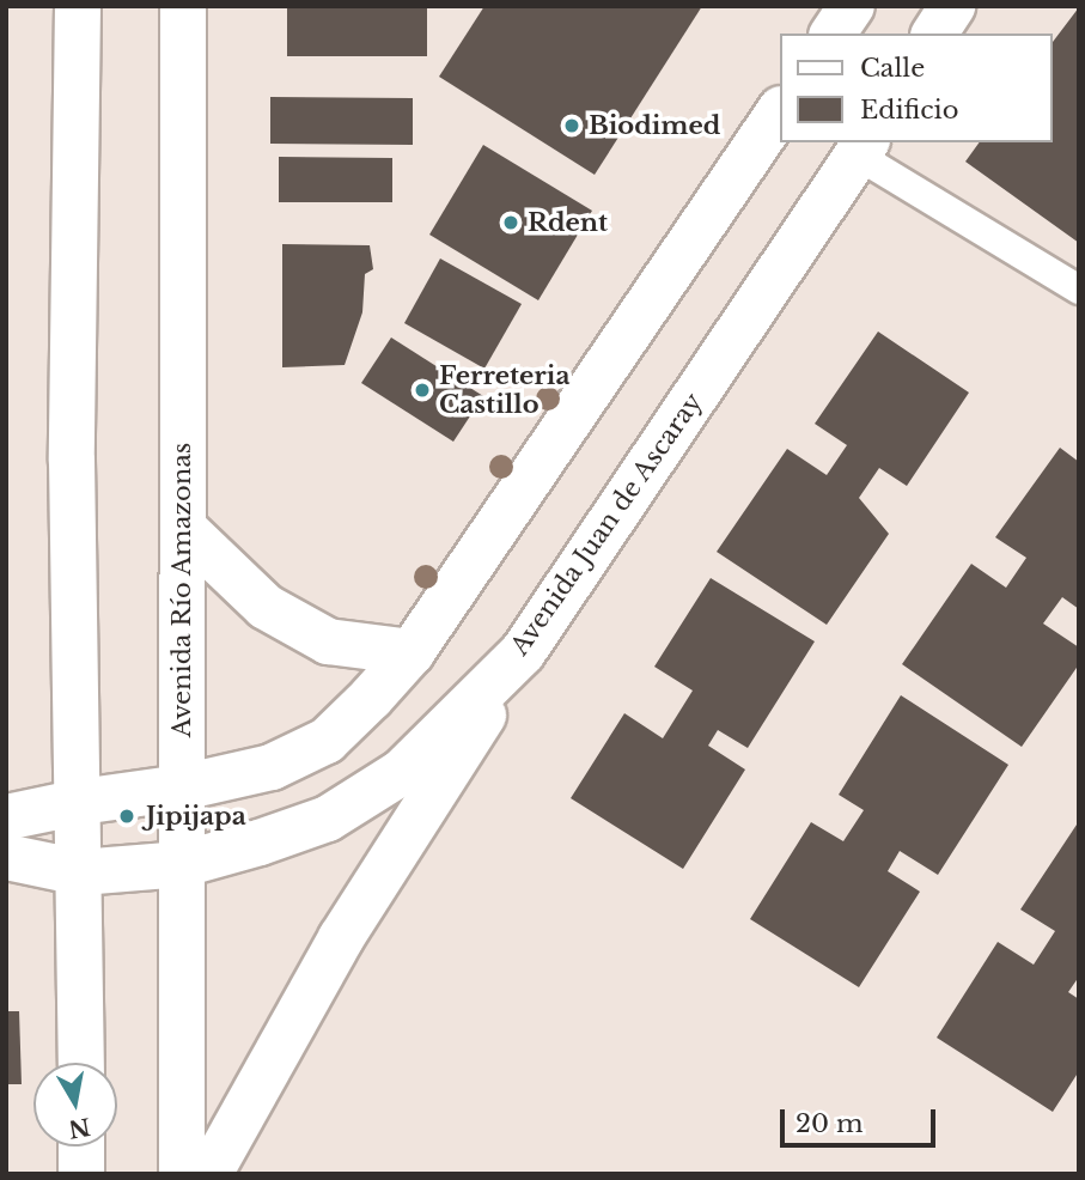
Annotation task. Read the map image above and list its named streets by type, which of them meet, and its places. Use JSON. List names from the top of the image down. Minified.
{"streets":{"main road":["Avenida Juan de Ascaray","Avenida Río Amazonas"]},"crossings":[["Avenida Juan de Ascaray","Avenida Río Amazonas"]],"places":["Biodimed","Rdent","Ferreteria Castillo","Jipijapa"],"legend":["Calle","Edificio"],"scale_bar":"20 m","north":"bottom"}
